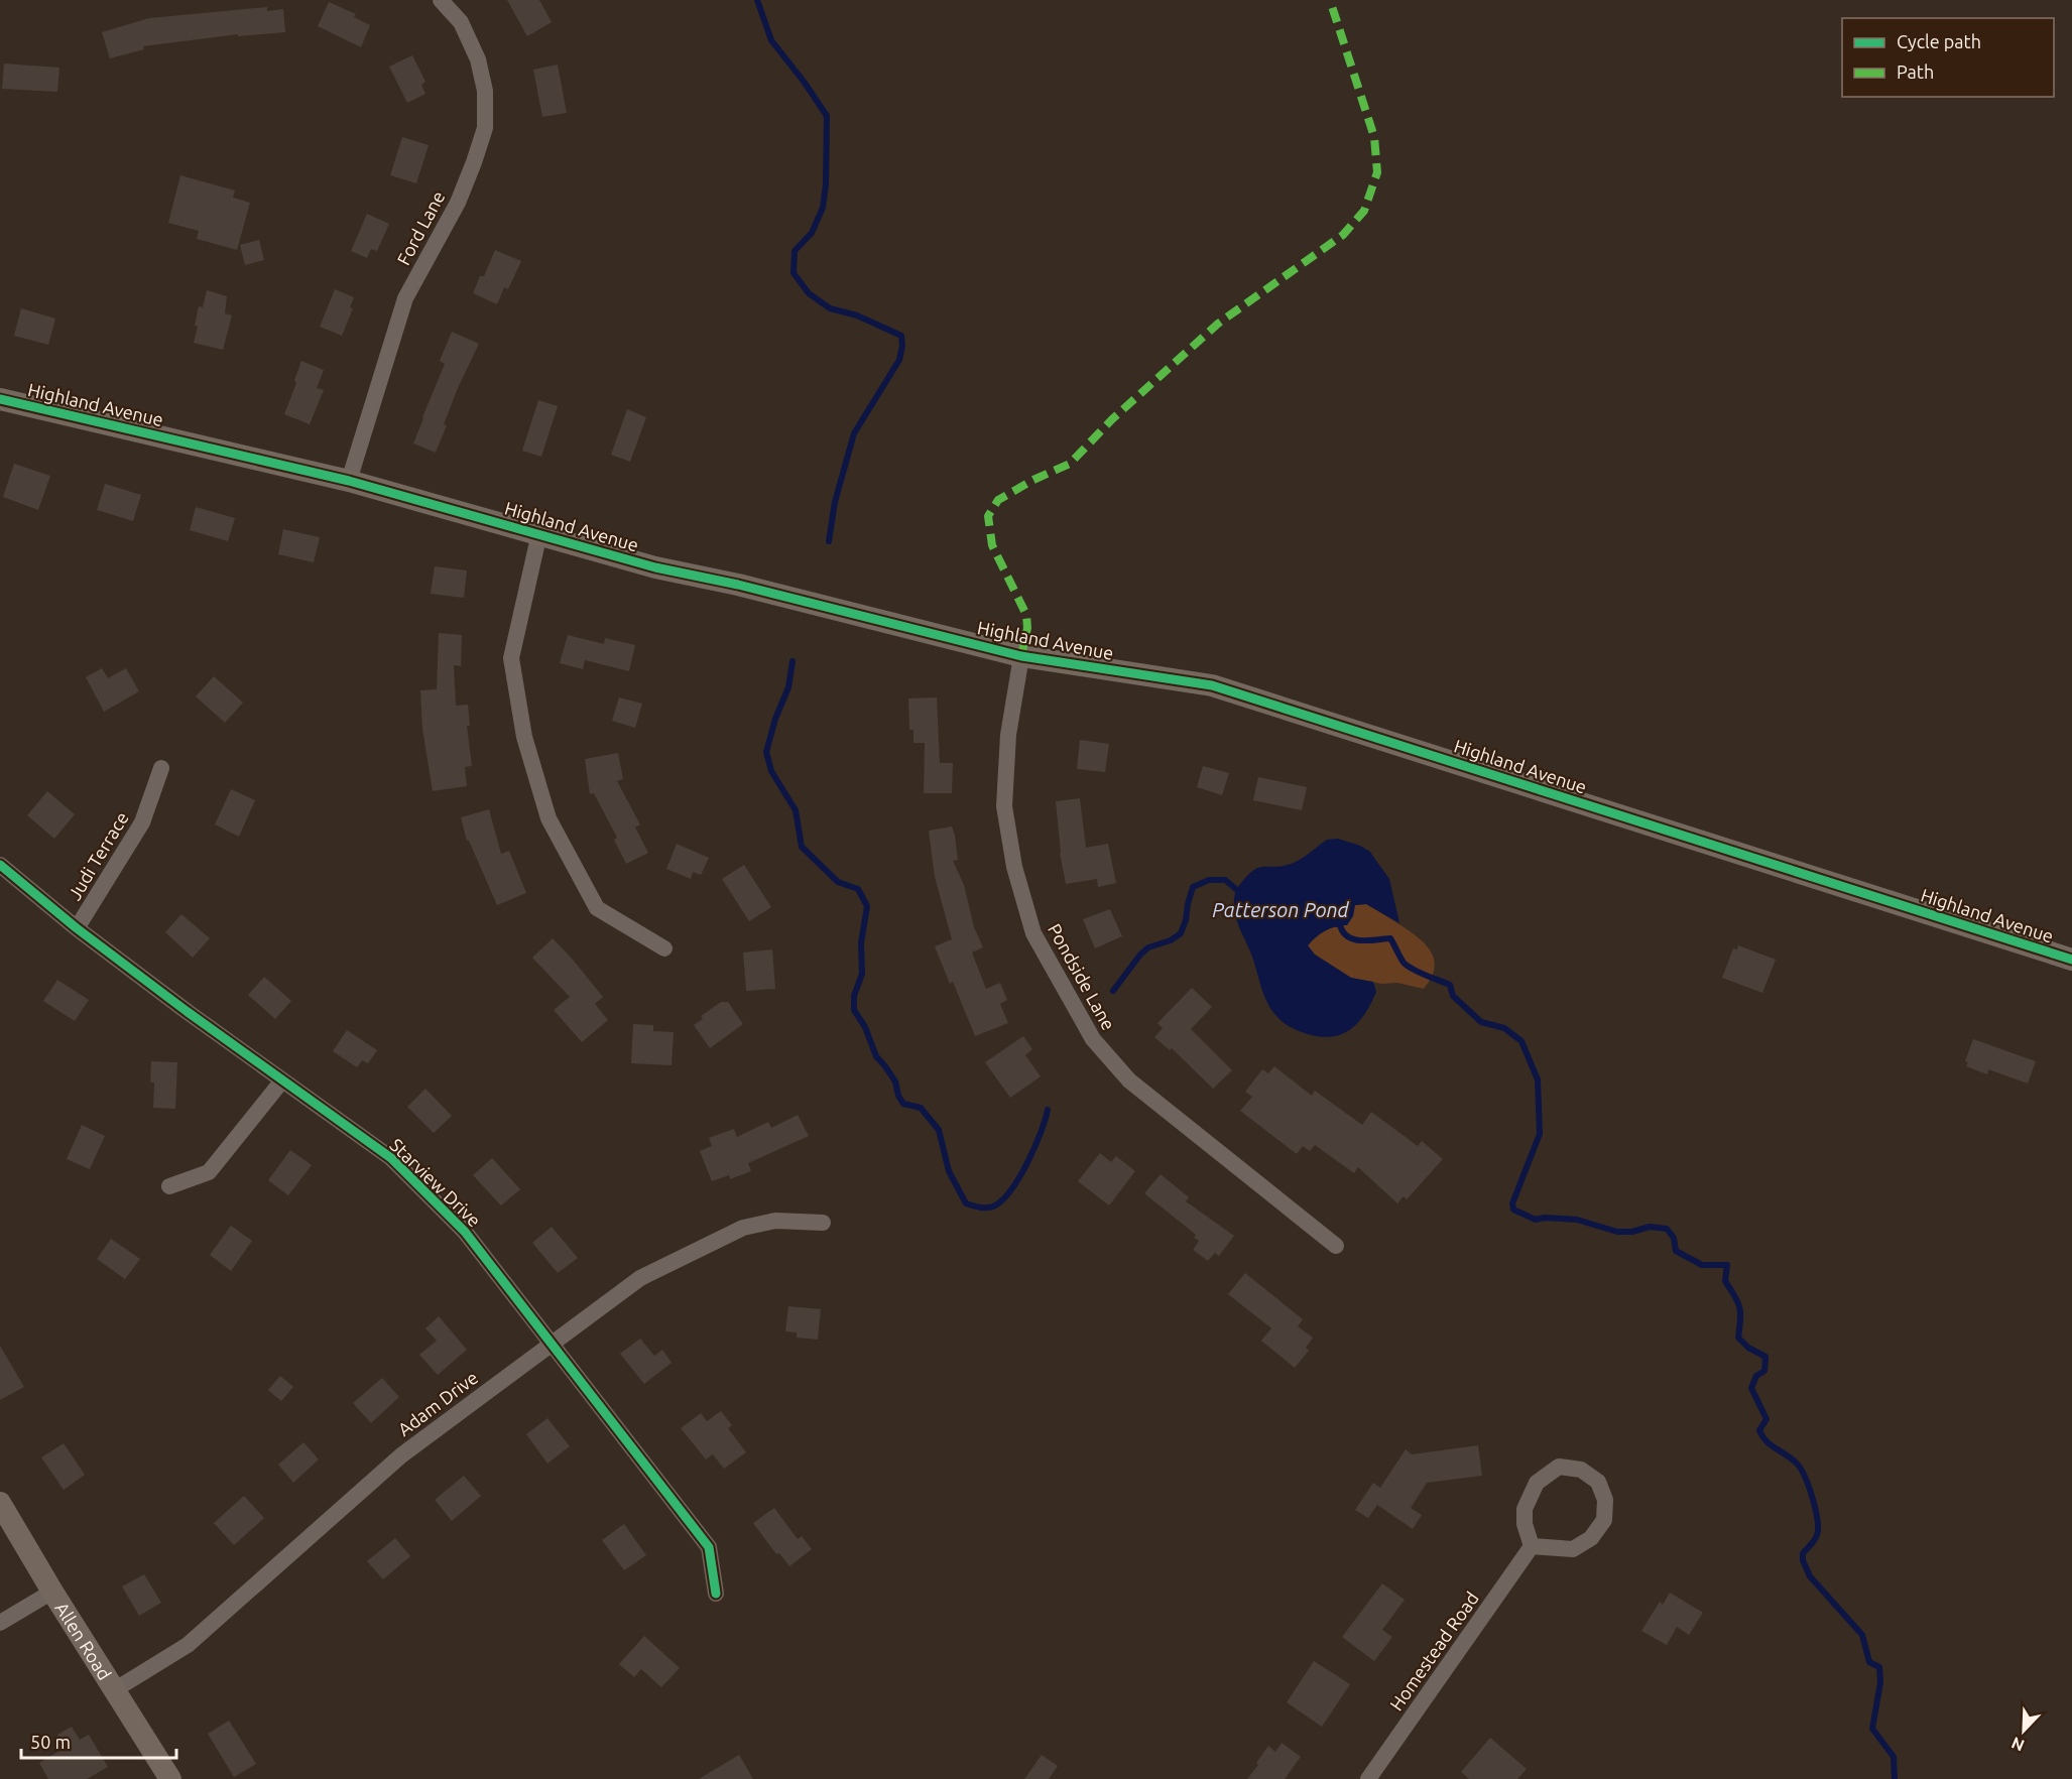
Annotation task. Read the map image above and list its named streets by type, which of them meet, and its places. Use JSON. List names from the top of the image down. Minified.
{"streets":{"street":["Ford Lane","Highland Avenue","Judi Terrace","Pondside Lane","Starview Drive","Adam Drive","Allen Road","Homestead Road"]},"crossings":[["Ford Lane","Highland Avenue"],["Highland Avenue","Pondside Lane"],["Judi Terrace","Starview Drive"],["Starview Drive","Adam Drive"],["Adam Drive","Allen Road"]],"water":["Patterson Pond"],"legend":["Cycle path","Path"],"scale_bar":"50 m","north":"bottom left"}
